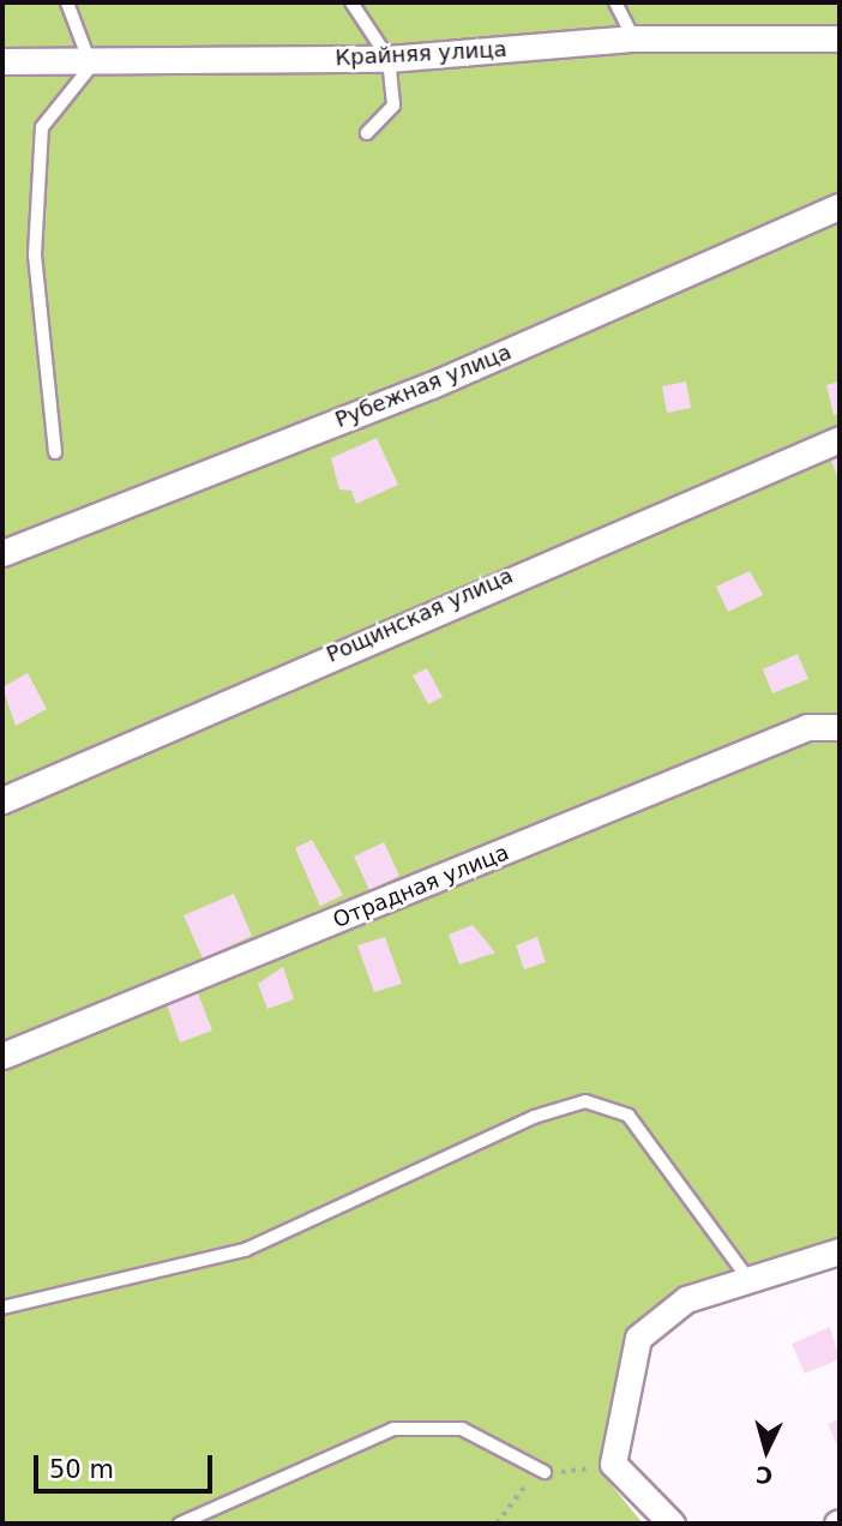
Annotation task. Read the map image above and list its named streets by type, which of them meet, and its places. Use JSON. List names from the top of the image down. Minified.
{"streets":{"street":["Крайняя улица","Рубежная улица","Рощинская улица","Отрадная улица"]},"scale_bar":"50 m","north":"bottom"}
